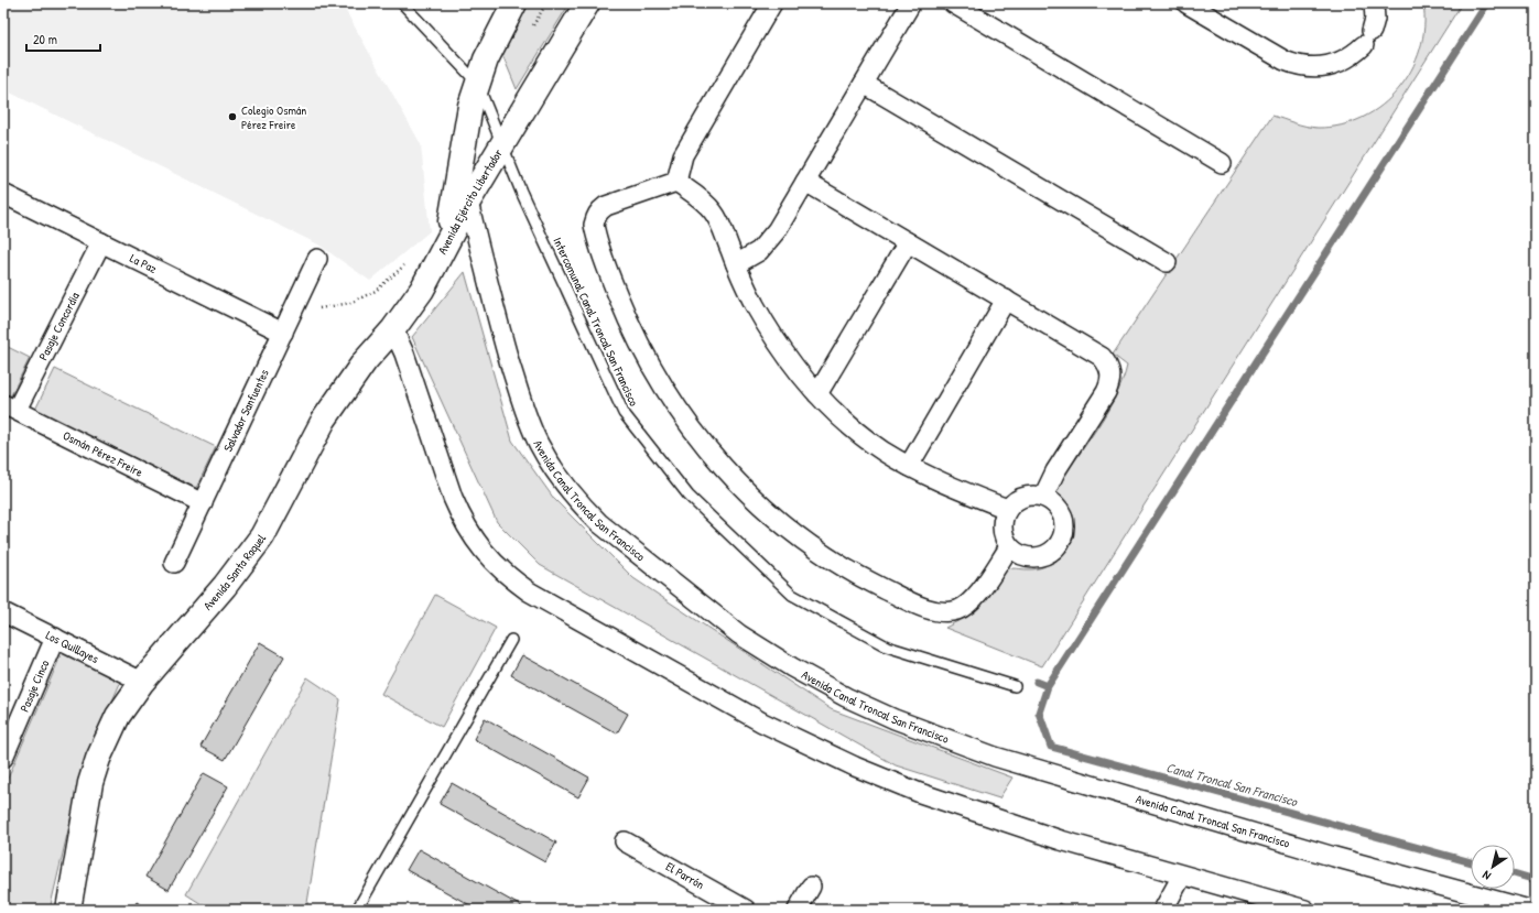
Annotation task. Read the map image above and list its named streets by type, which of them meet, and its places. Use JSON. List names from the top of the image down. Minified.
{"streets":{"main road":["Avenida Ejército Libertador","Avenida Santa Raquel"],"street":["La Paz","Pasaje Concordia","Salvador Sanfuentes","Osmán Pérez Freire","Avenida Canal Troncal San Francisco","Los Quillayes","Pasaje Cinco","El Parrón"],"lane":["Intercomunal Canal Troncal San Francisco"]},"crossings":[["Avenida Ejército Libertador","Intercomunal Canal Troncal San Francisco"],["Avenida Ejército Libertador","Avenida Canal Troncal San Francisco"],["Avenida Ejército Libertador","Avenida Santa Raquel"],["La Paz","Pasaje Concordia"],["La Paz","Salvador Sanfuentes"],["Pasaje Concordia","Osmán Pérez Freire"],["Salvador Sanfuentes","Osmán Pérez Freire"],["Avenida Santa Raquel","Los Quillayes"],["Los Quillayes","Pasaje Cinco"]],"water":["Canal Troncal San Francisco"],"places":["Colegio Osmán Pérez Freire"],"scale_bar":"20 m","north":"bottom left"}
